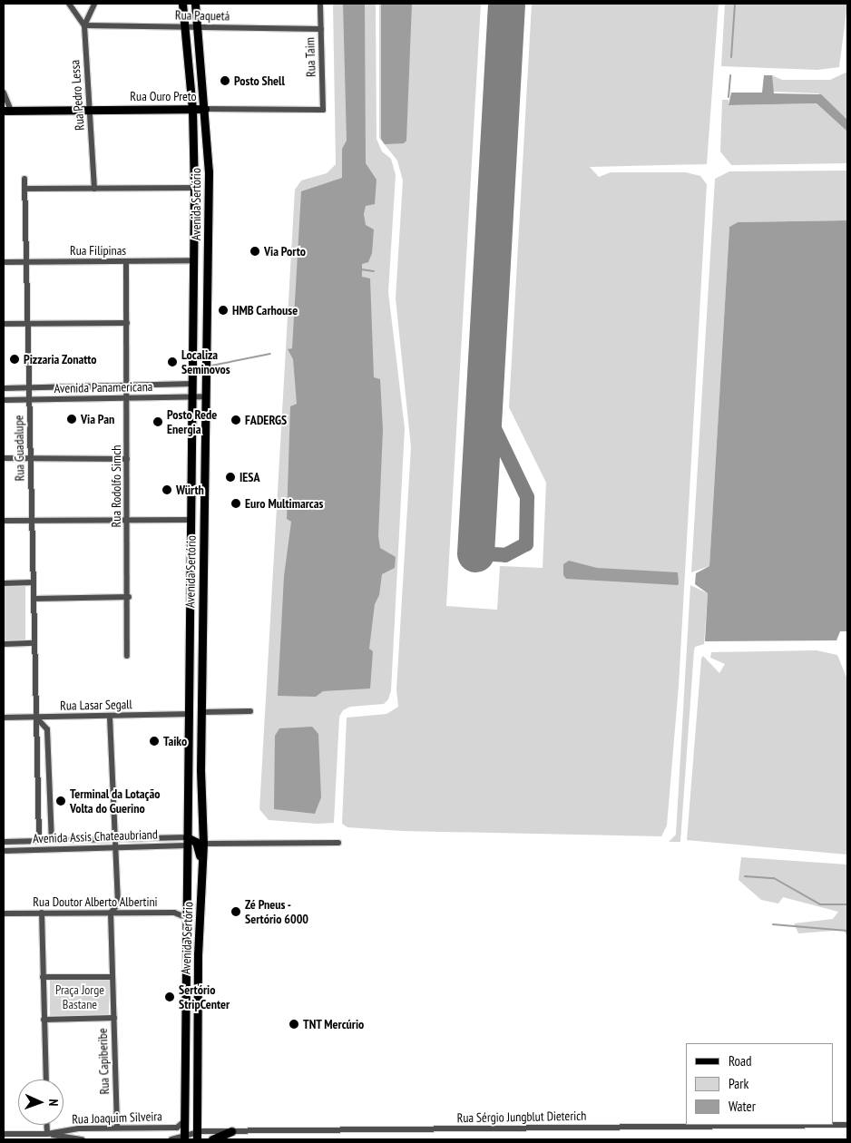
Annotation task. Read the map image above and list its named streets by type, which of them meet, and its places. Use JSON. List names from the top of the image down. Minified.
{"streets":{"main road":["Rua Ouro Preto","Avenida Sertório"],"street":["Rua Paquetá","Rua Taim","Rua Pedro Lessa","Rua Filipinas","Avenida Panamericana","Rua Guadalupe","Rua Rodolfo Simch","Rua Lasar Segall","Avenida Assis Chateaubriand","Rua Doutor Alberto Albertini","Rua Capiberibe","Rua Sérgio Jungblut Dieterich","Rua Joaquim Silveira"]},"crossings":[["Rua Paquetá","Rua Taim"],["Rua Paquetá","Rua Pedro Lessa"],["Rua Paquetá","Avenida Sertório"],["Rua Taim","Rua Ouro Preto"],["Rua Pedro Lessa","Rua Ouro Preto"],["Rua Ouro Preto","Avenida Sertório"],["Avenida Sertório","Rua Filipinas"],["Avenida Sertório","Avenida Panamericana"],["Avenida Sertório","Rua Lasar Segall"],["Avenida Sertório","Avenida Assis Chateaubriand"],["Avenida Sertório","Rua Doutor Alberto Albertini"],["Avenida Sertório","Rua Sérgio Jungblut Dieterich"],["Avenida Sertório","Rua Joaquim Silveira"],["Rua Filipinas","Rua Guadalupe"],["Rua Filipinas","Rua Rodolfo Simch"],["Avenida Panamericana","Rua Guadalupe"],["Avenida Panamericana","Rua Rodolfo Simch"],["Rua Guadalupe","Rua Lasar Segall"],["Rua Guadalupe","Avenida Assis Chateaubriand"],["Rua Doutor Alberto Albertini","Rua Capiberibe"],["Rua Capiberibe","Rua Joaquim Silveira"],["Rua Sérgio Jungblut Dieterich","Rua Joaquim Silveira"]],"parks":["Praça Jorge Bastane"],"places":["Posto Shell","Via Porto","HMB Carhouse","Pizzaria Zonatto","Localiza Seminovos","Via Pan","FADERGS","Posto Rede Energia","IESA","Würth","Euro Multimarcas","Taiko","Terminal da Lotação Volta do Guerino","Zé Pneus - Sertório 6000","Sertório StripCenter","TNT Mercúrio"],"legend":["Road","Park","Water"],"north":"right"}
